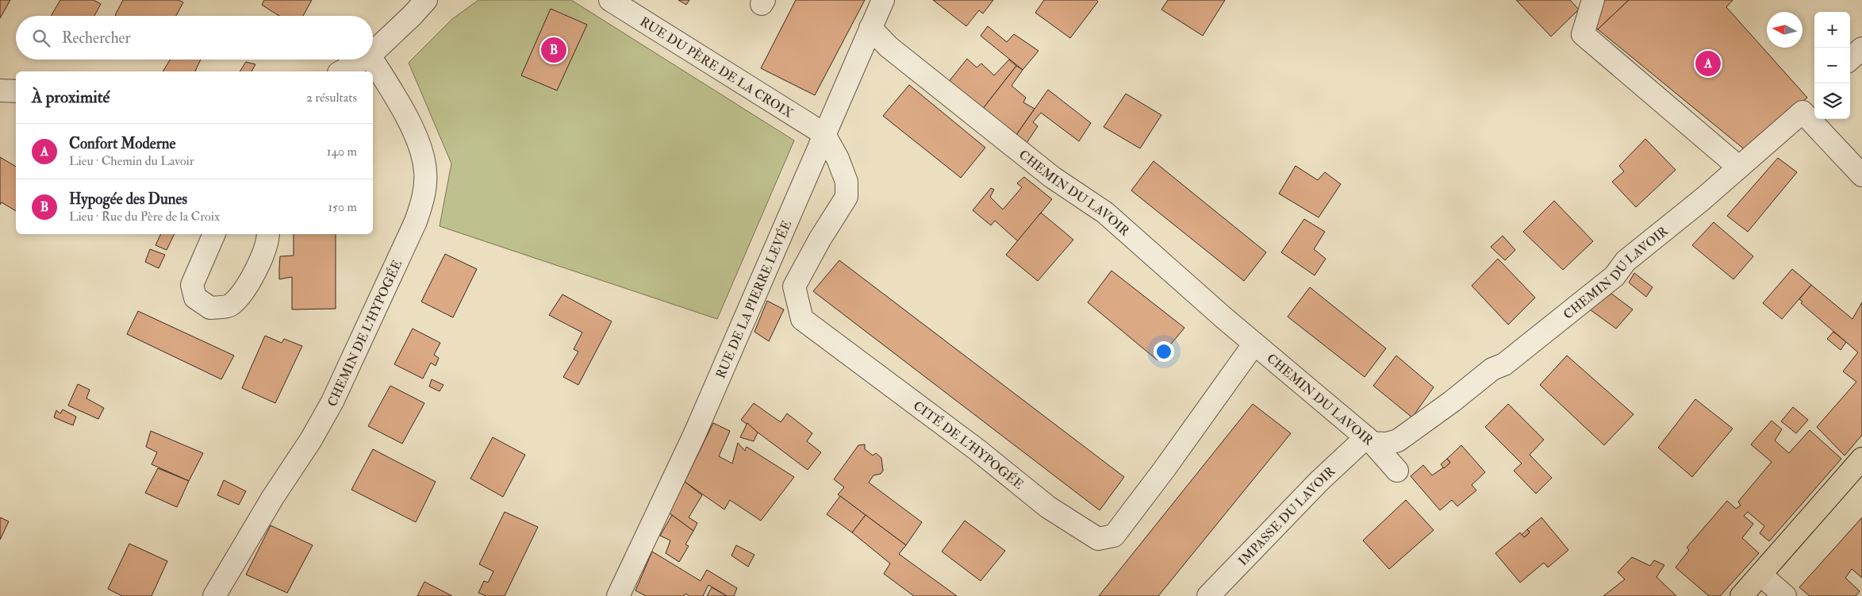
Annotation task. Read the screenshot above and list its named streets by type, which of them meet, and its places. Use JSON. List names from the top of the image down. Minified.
{"streets":{"street":["RUE DU PÈRE DE LA CROIX","CHEMIN DU LAVOIR","RUE DE LA PIERRE LEVÉE","CHEMIN DE L'HYPOGÉE","CITÉ DE L'HYPOGÉE","IMPASSE DU LAVOIR"]},"crossings":[["RUE DU PÈRE DE LA CROIX","RUE DE LA PIERRE LEVÉE"],["RUE DU PÈRE DE LA CROIX","CITÉ DE L'HYPOGÉE"],["CHEMIN DU LAVOIR","RUE DE LA PIERRE LEVÉE"],["CHEMIN DU LAVOIR","CITÉ DE L'HYPOGÉE"],["CHEMIN DU LAVOIR","IMPASSE DU LAVOIR"],["RUE DE LA PIERRE LEVÉE","CITÉ DE L'HYPOGÉE"]],"north":"left","page":{"map_buttons":["+","−"],"search":"Rechercher","pins":["B","A"],"heading":["À proximité","2 résultats"],"list":[{"mark":"A","name":"Confort Moderne","note":"Lieu · Chemin du Lavoir","value":"140 m"},{"mark":"B","name":"Hypogée des Dunes","note":"Lieu · Rue du Père de la Croix","value":"150 m"}]}}
